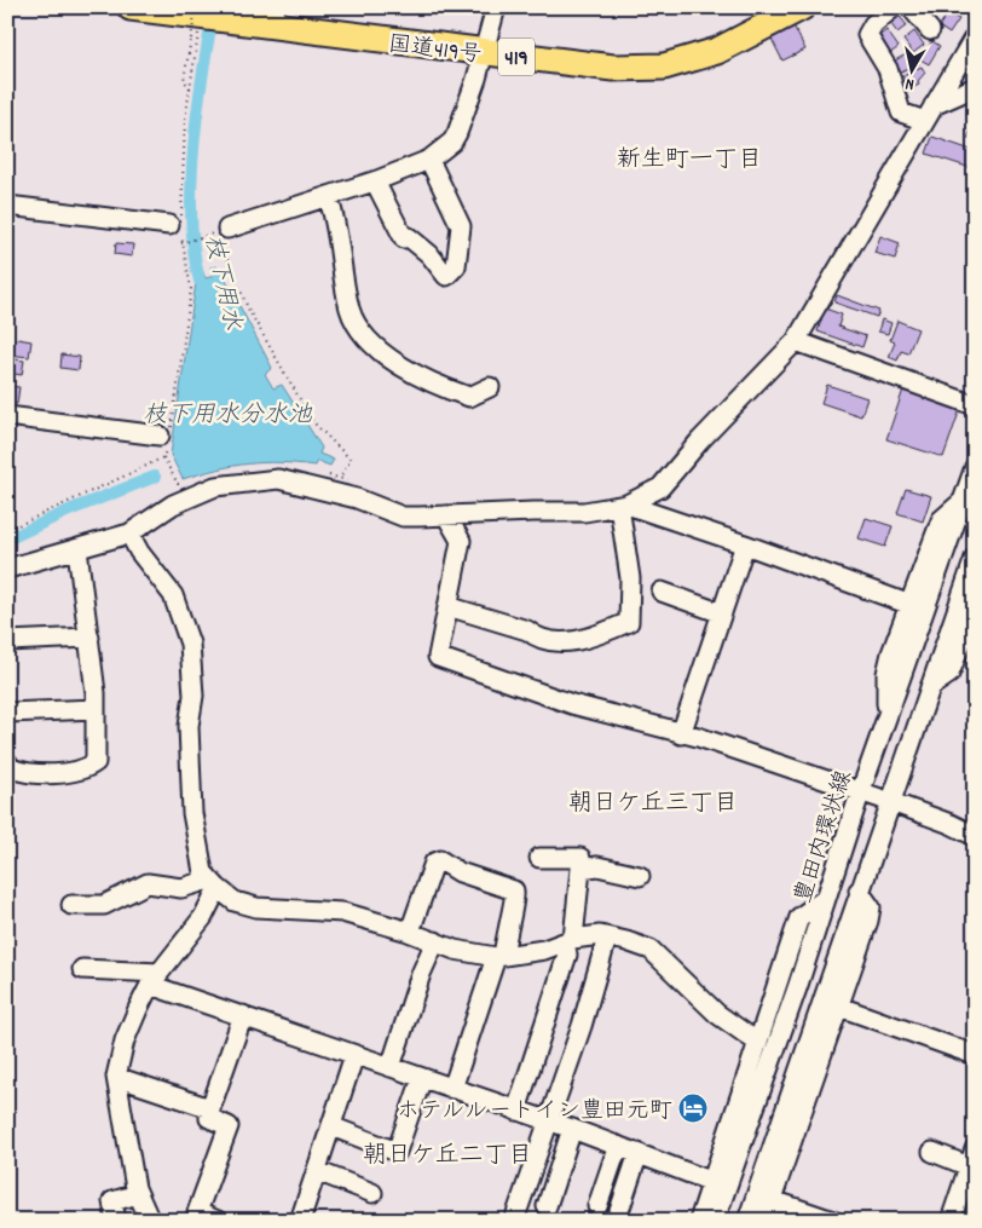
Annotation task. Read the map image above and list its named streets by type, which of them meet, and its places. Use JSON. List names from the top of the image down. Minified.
{"streets":{"highway":["国道419号","419"],"street":["豊田内環状線"]},"districts":["新生町一丁目","朝日ケ丘三丁目","朝日ケ丘二丁目"],"water":["枝下用水","枝下用水分水池"],"places":{"hotel":["ホテルルートイン豊田元町"]},"north":"bottom"}
